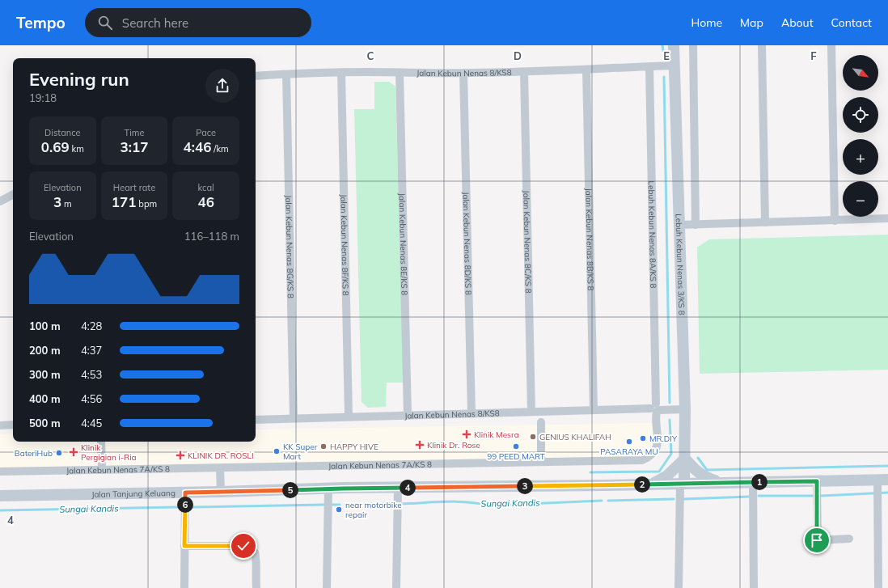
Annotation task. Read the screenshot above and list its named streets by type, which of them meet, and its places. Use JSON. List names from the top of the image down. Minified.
{"streets":{"main road":["Lebuh Kebun Nenas 3/KS 8","Jalan Tanjung Keluang"],"street":["Jalan Kebun Nenas 8/KS8","Lebuh Kebun Nenas 8A/KS 8","Jalan Kebun Nenas 8B/KS 8","Jalan Kebun Nenas 8C/KS 8","Jalan Kebun Nenas 8D/KS 8","Jalan Kebun Nenas 8E/KS 8","Jalan Kebun Nenas 8F/KS 8","Jalan Kebun Nenas 8G/KS 8","Jalan Kebun Nenas 7A/KS 8"]},"crossings":[["Jalan Kebun Nenas 8/KS8","Lebuh Kebun Nenas 8A/KS 8"],["Jalan Kebun Nenas 8/KS8","Jalan Kebun Nenas 8B/KS 8"],["Jalan Kebun Nenas 8/KS8","Jalan Kebun Nenas 8C/KS 8"],["Jalan Kebun Nenas 8/KS8","Jalan Kebun Nenas 8D/KS 8"],["Jalan Kebun Nenas 8/KS8","Jalan Kebun Nenas 8E/KS 8"],["Jalan Kebun Nenas 8/KS8","Jalan Kebun Nenas 8F/KS 8"],["Jalan Kebun Nenas 8/KS8","Jalan Kebun Nenas 8G/KS 8"],["Jalan Kebun Nenas 8/KS8","Lebuh Kebun Nenas 3/KS 8"],["Jalan Kebun Nenas 8/KS8","Jalan Kebun Nenas 7A/KS 8"],["Lebuh Kebun Nenas 8A/KS 8","Jalan Kebun Nenas 7A/KS 8"],["Lebuh Kebun Nenas 3/KS 8","Jalan Tanjung Keluang"]],"water":["Sungai Kandis"],"places":{"health":["Klinik Mesra","Klinik Dr. Rose","Klinik Pergigian i-Ria","KLINIK DR. ROSLI"],"other":["GENIUS KHALIFAH","MR.DIY","PASARAYA MU","HAPPY HIVE","99 PEED MART","KK Super Mart","BateriHub","near motorbike repair"]},"north":"bottom right","page":{"header":"Tempo","search":"Search here","nav":["Home","Map","About","Contact"],"map_buttons":["+","−"],"heading":["Evening run","19:18"],"stats":[["Distance","0.69 km"],["Time","3:17"],["Pace","4:46 /km"],["Elevation","3 m"],["Heart rate","171 bpm"],["kcal","46"]],"chart":["Elevation","116–118 m"],"list":[{"name":"100 m","note":"4:28"},{"name":"200 m","note":"4:37"},{"name":"300 m","note":"4:53"},{"name":"400 m","note":"4:56"},{"name":"500 m","note":"4:45"}],"pins":["1","2","3","4","5","6"]},"grid":{"columns":["C","D","E","F"],"rows":["4"]}}
